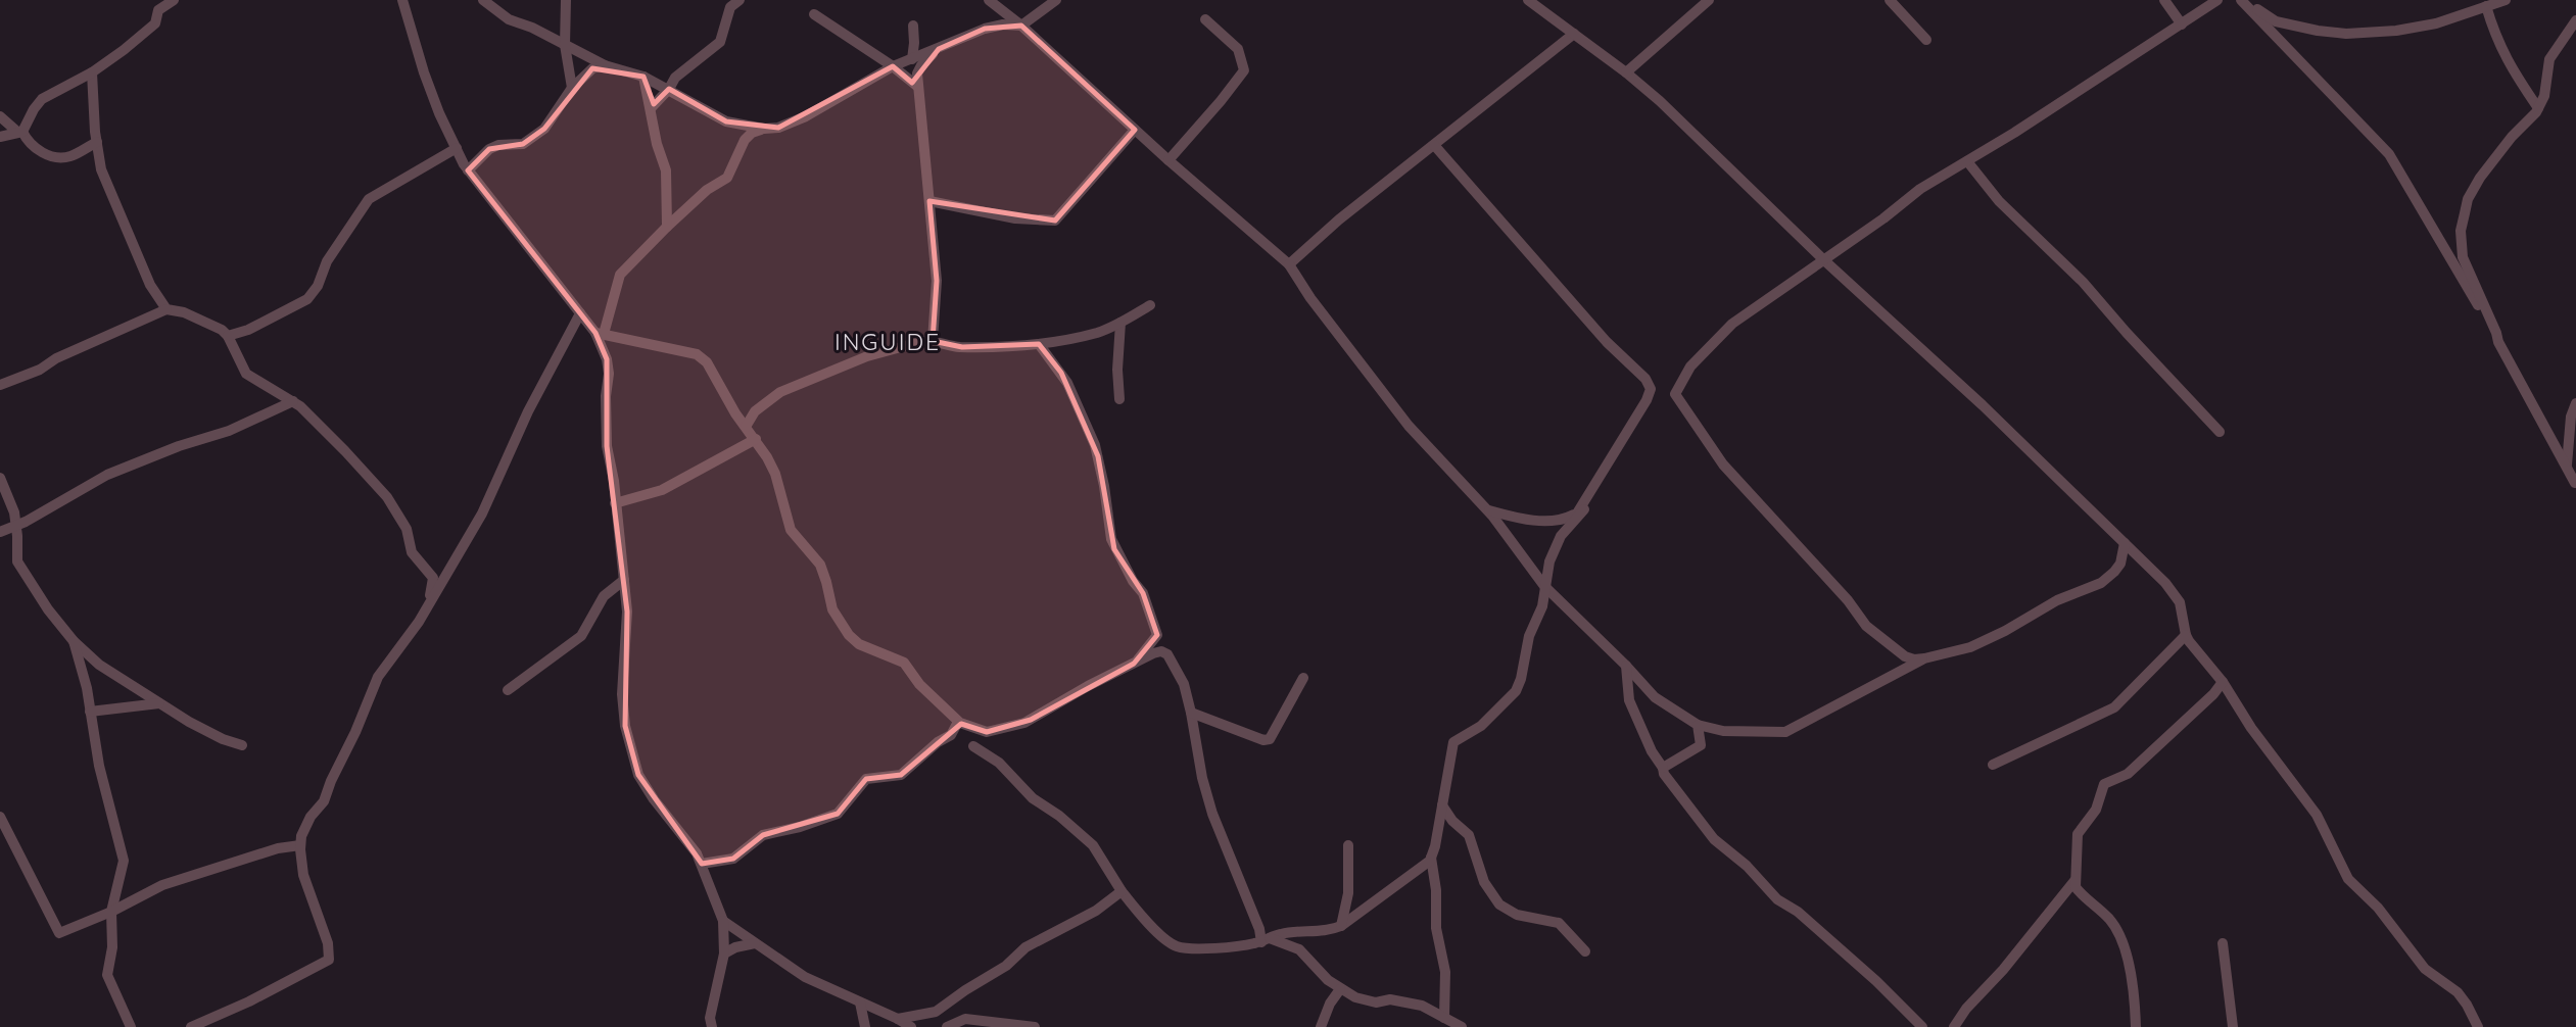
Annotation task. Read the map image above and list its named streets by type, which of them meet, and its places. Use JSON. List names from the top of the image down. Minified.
{"districts":["INGUIDE"]}
